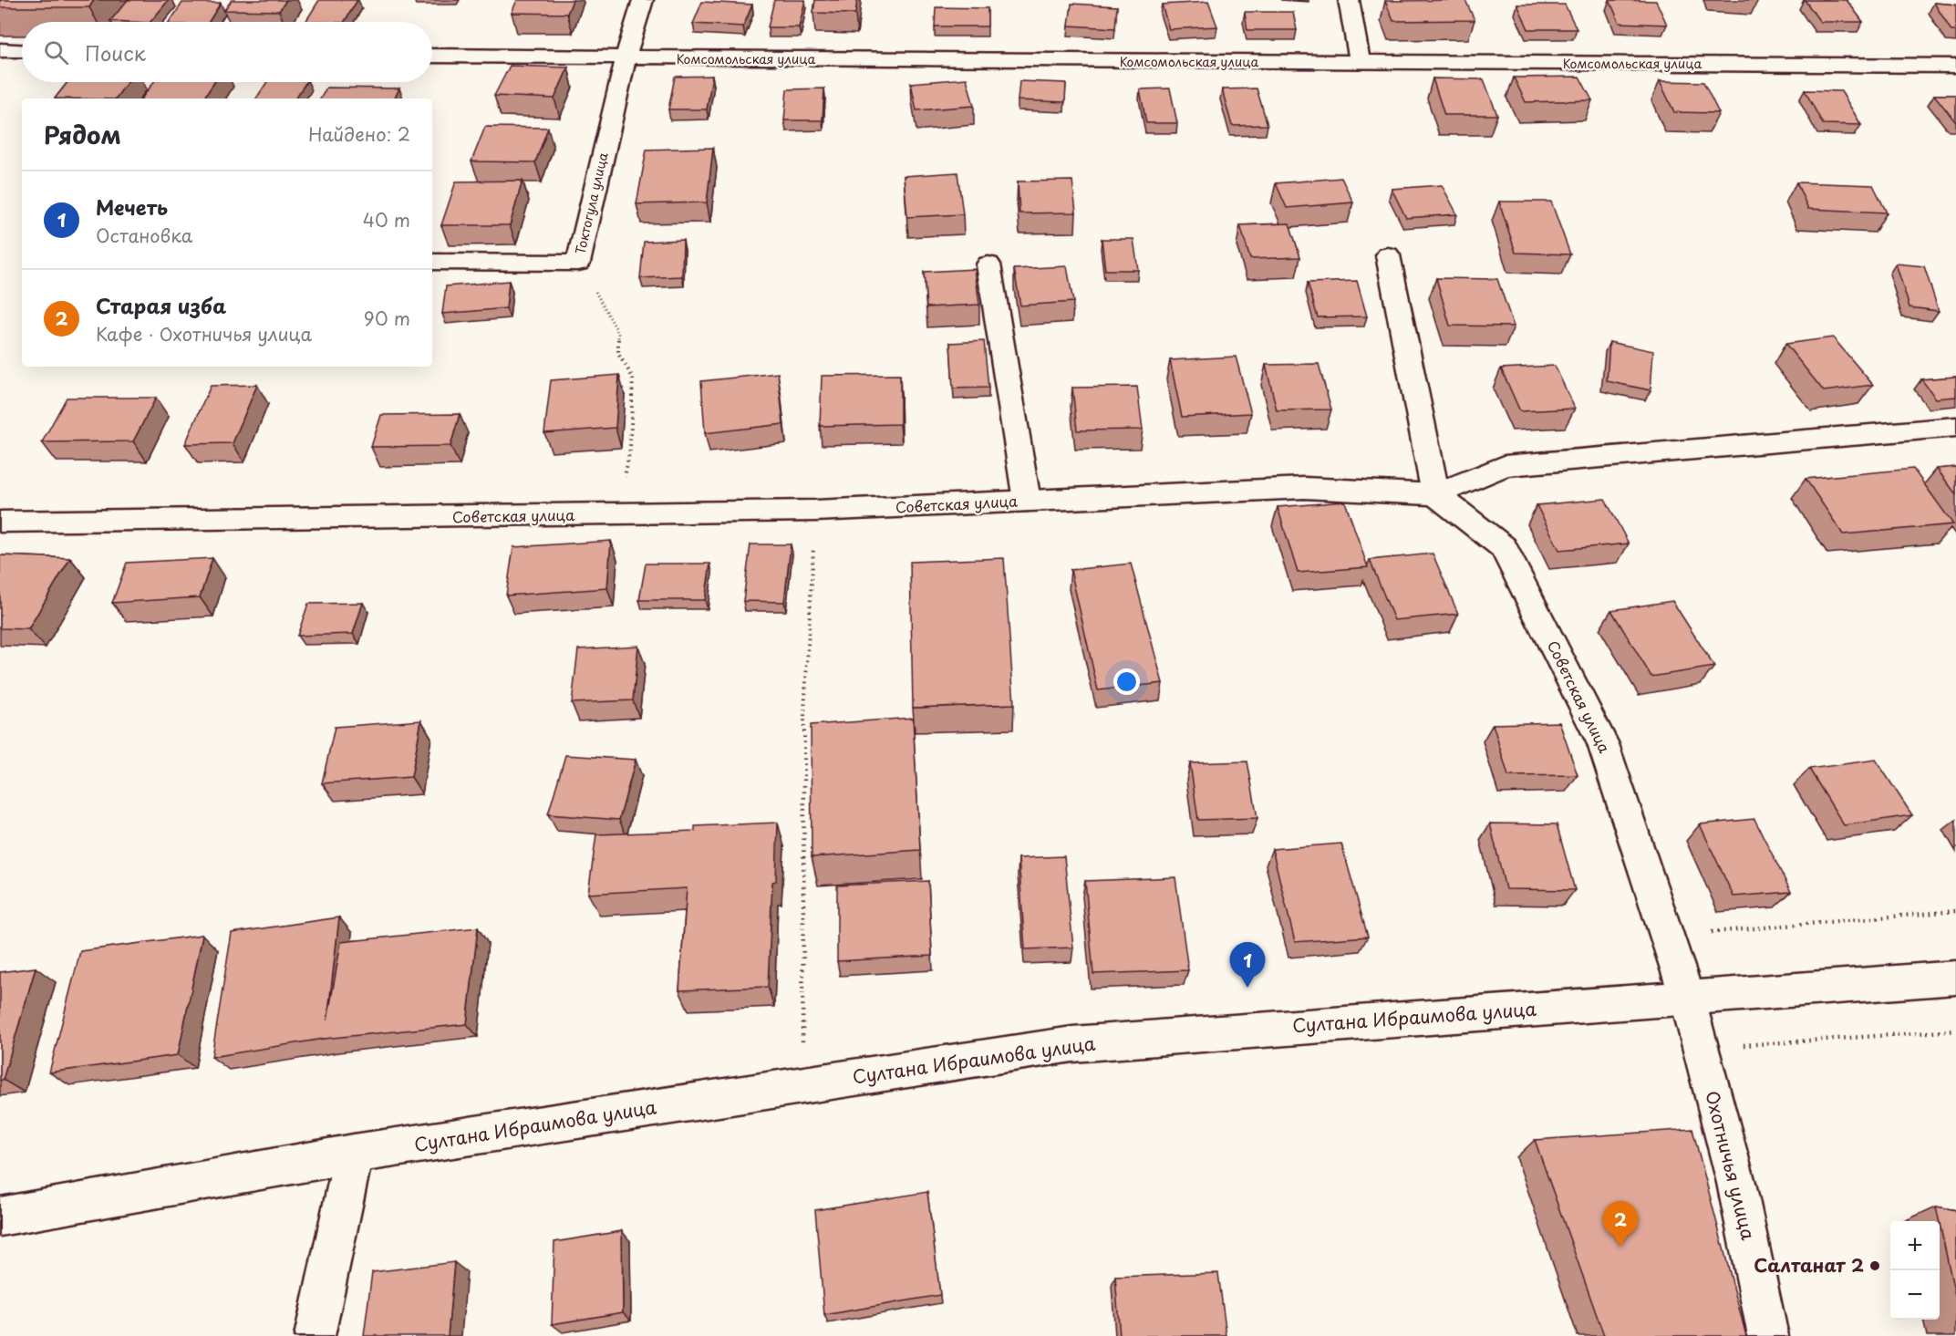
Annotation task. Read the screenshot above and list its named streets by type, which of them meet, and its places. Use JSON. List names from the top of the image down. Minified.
{"streets":{"street":["Комсомольская улица","Токтогула улица","Советская улица","Султана Ибраимова улица","Охотничья улица"]},"crossings":[["Комсомольская улица","Токтогула улица"],["Советская улица","Султана Ибраимова улица"],["Советская улица","Охотничья улица"],["Султана Ибраимова улица","Охотничья улица"]],"places":["Салтанат 2"],"page":{"search":"Поиск","heading":["Рядом","Найдено: 2"],"list":[{"mark":"1","name":"Мечеть","note":"Остановка","value":"40 m"},{"mark":"2","name":"Старая изба","note":"Кафе · Охотничья улица","value":"90 m"}],"pins":["1","2"],"map_buttons":["+","−"]}}
